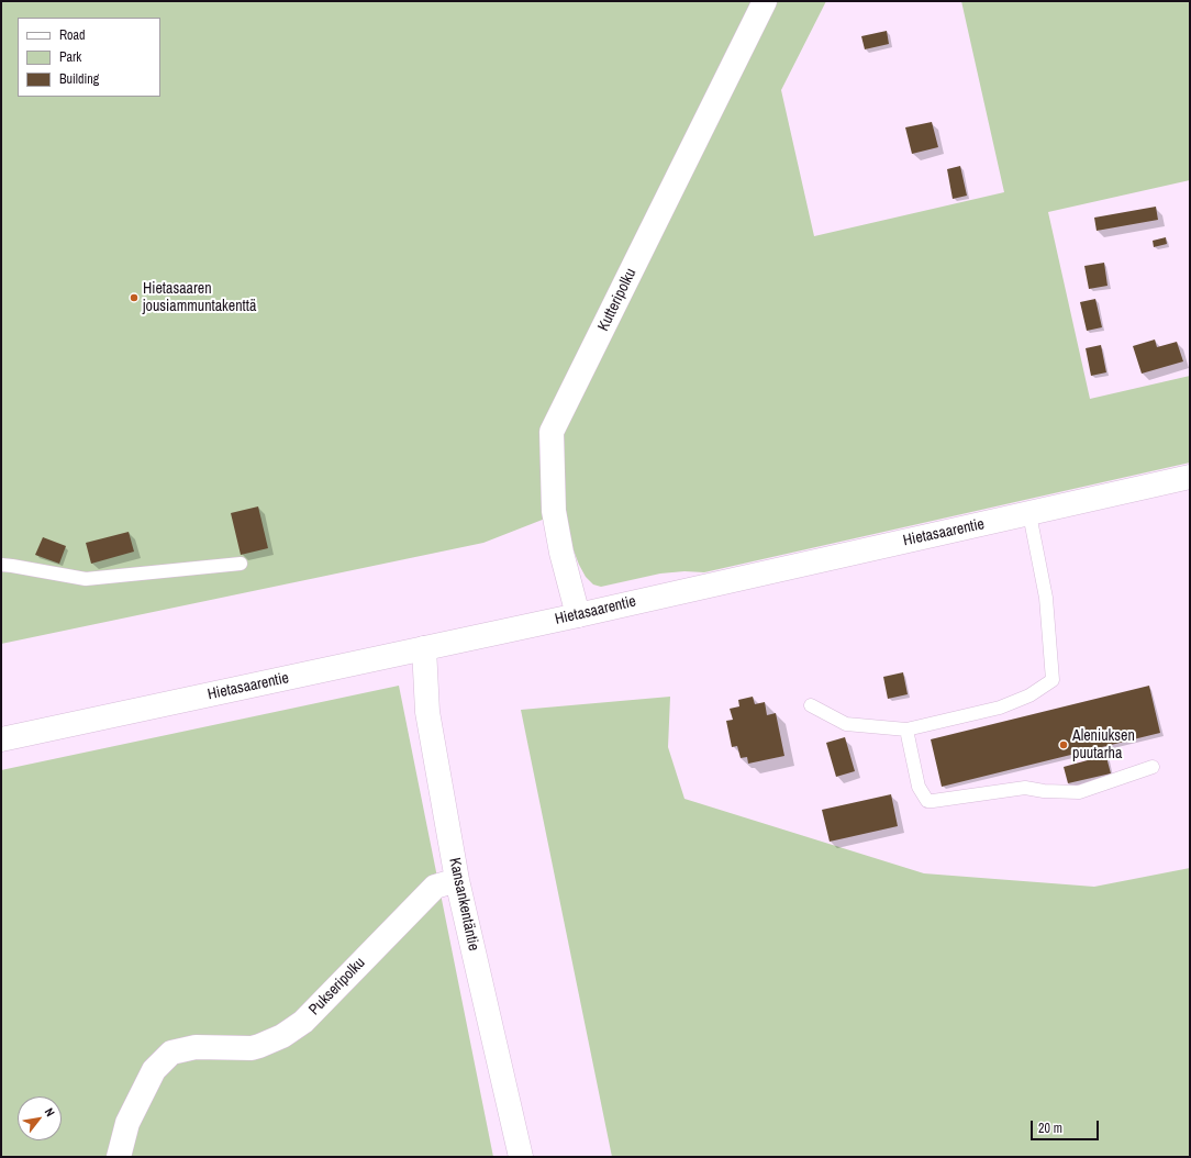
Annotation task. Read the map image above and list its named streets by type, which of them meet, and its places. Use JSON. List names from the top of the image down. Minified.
{"streets":{"street":["Kutteripolku","Hietasaarentie","Kansankentäntie","Pukseripolku"]},"crossings":[["Kutteripolku","Hietasaarentie"],["Hietasaarentie","Kansankentäntie"],["Kansankentäntie","Pukseripolku"]],"places":["Hietasaaren jousiammuntakenttä","Aleniuksen puutarha"],"legend":["Road","Park","Building"],"scale_bar":"20 m","north":"top right"}
